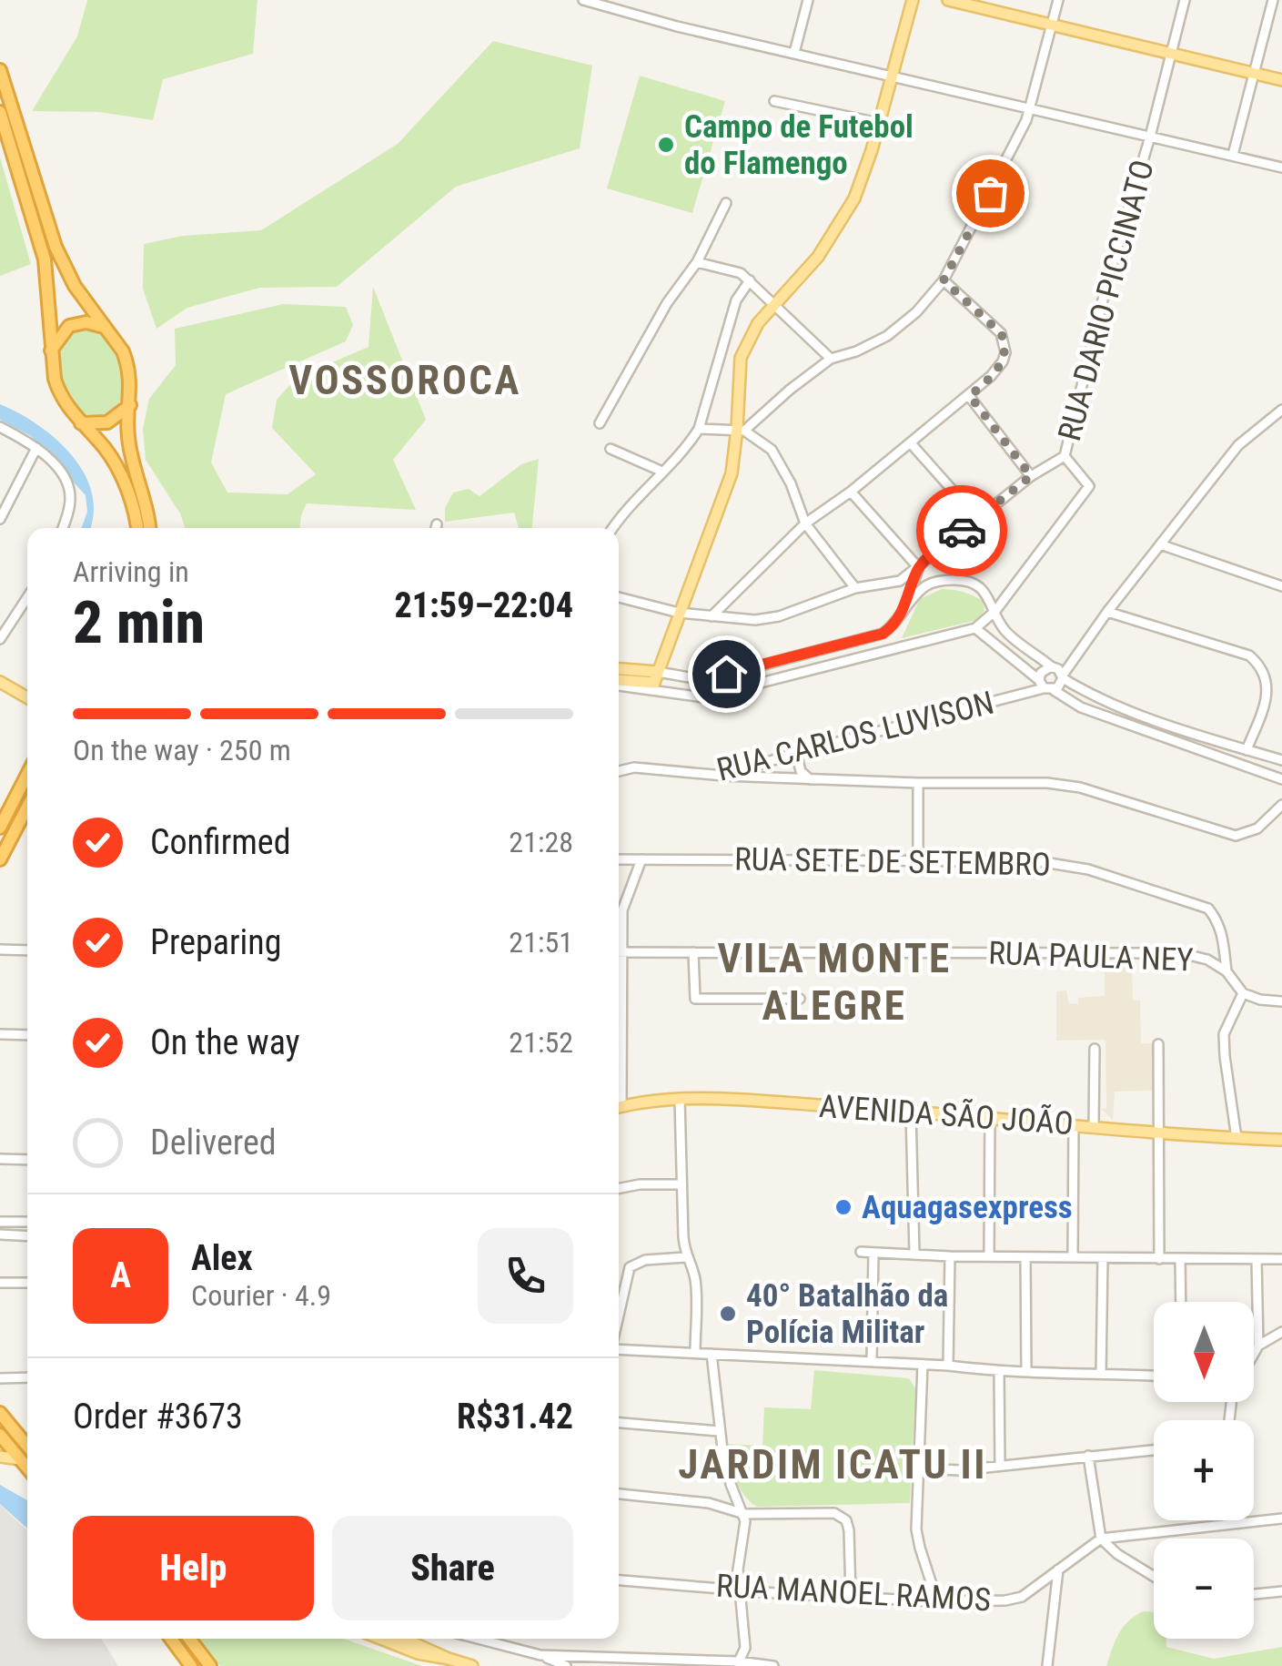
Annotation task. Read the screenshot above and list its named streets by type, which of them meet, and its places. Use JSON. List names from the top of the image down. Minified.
{"streets":{"main road":["AVENIDA SÃO JOÃO"],"street":["RUA DARIO PICCINATO","RUA CARLOS LUVISON","RUA SETE DE SETEMBRO","RUA PAULA NEY","RUA MANOEL RAMOS"]},"crossings":[["RUA SETE DE SETEMBRO","RUA PAULA NEY"]],"districts":["VOSSOROCA","VILA MONTE ALEGRE","JARDIM ICATU II"],"places":["Campo de Futebol do Flamengo","Aquagasexpress","40° Batalhão da Polícia Militar"],"north":"bottom","page":{"heading":["2 min","Arriving in","21:59–22:04"],"panel":["Alex","Courier · 4.9","Order #3673","R$31.42"],"bar":"On the way · 250 m","list":[["Confirmed","21:28"],["Preparing","21:51"],["On the way","21:52"],"Delivered"],"round":"A","map_buttons":["+","−"],"buttons":["Help","Share"]}}
